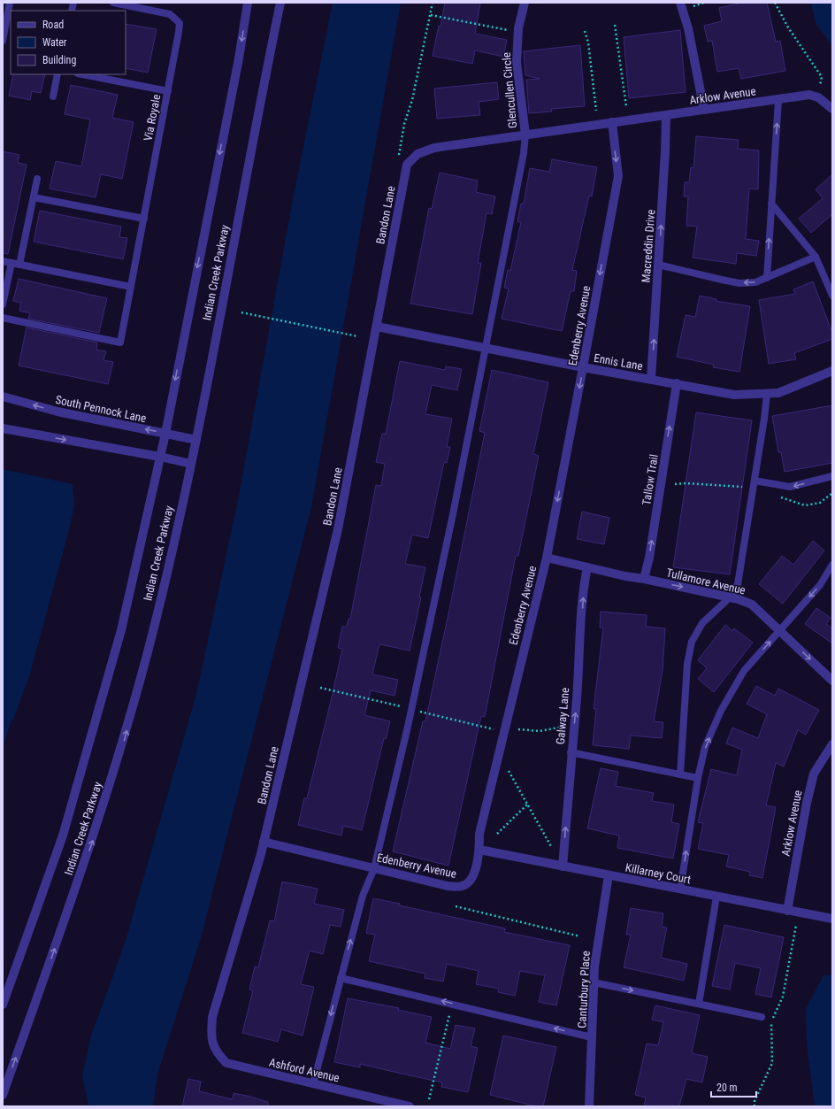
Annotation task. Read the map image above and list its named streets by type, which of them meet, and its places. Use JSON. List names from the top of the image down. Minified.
{"streets":{"street":["Glencullen Circle","Arklow Avenue","Bandon Lane","Macreddin Drive","Indian Creek Parkway","Edenberry Avenue","Ennis Lane","South Pennock Lane","Tallow Trail","Tullamore Avenue","Galway Lane","Killarney Court","Canturbury Place","Ashford Avenue"],"lane":["Via Royale"]},"crossings":[["Glencullen Circle","Bandon Lane"],["Arklow Avenue","Bandon Lane"],["Arklow Avenue","Macreddin Drive"],["Arklow Avenue","Edenberry Avenue"],["Arklow Avenue","Killarney Court"],["Bandon Lane","Edenberry Avenue"],["Bandon Lane","Ennis Lane"],["Bandon Lane","Ashford Avenue"],["Macreddin Drive","Ennis Lane"],["Indian Creek Parkway","South Pennock Lane"],["Edenberry Avenue","Ennis Lane"],["Edenberry Avenue","Tullamore Avenue"],["Edenberry Avenue","Killarney Court"],["Ennis Lane","Tallow Trail"],["Tallow Trail","Tullamore Avenue"],["Tullamore Avenue","Galway Lane"],["Galway Lane","Killarney Court"],["Killarney Court","Canturbury Place"]],"one_way":["Macreddin Drive","Edenberry Avenue","Tallow Trail","Tullamore Avenue","Galway Lane"],"legend":["Road","Water","Building"],"scale_bar":"20 m"}
